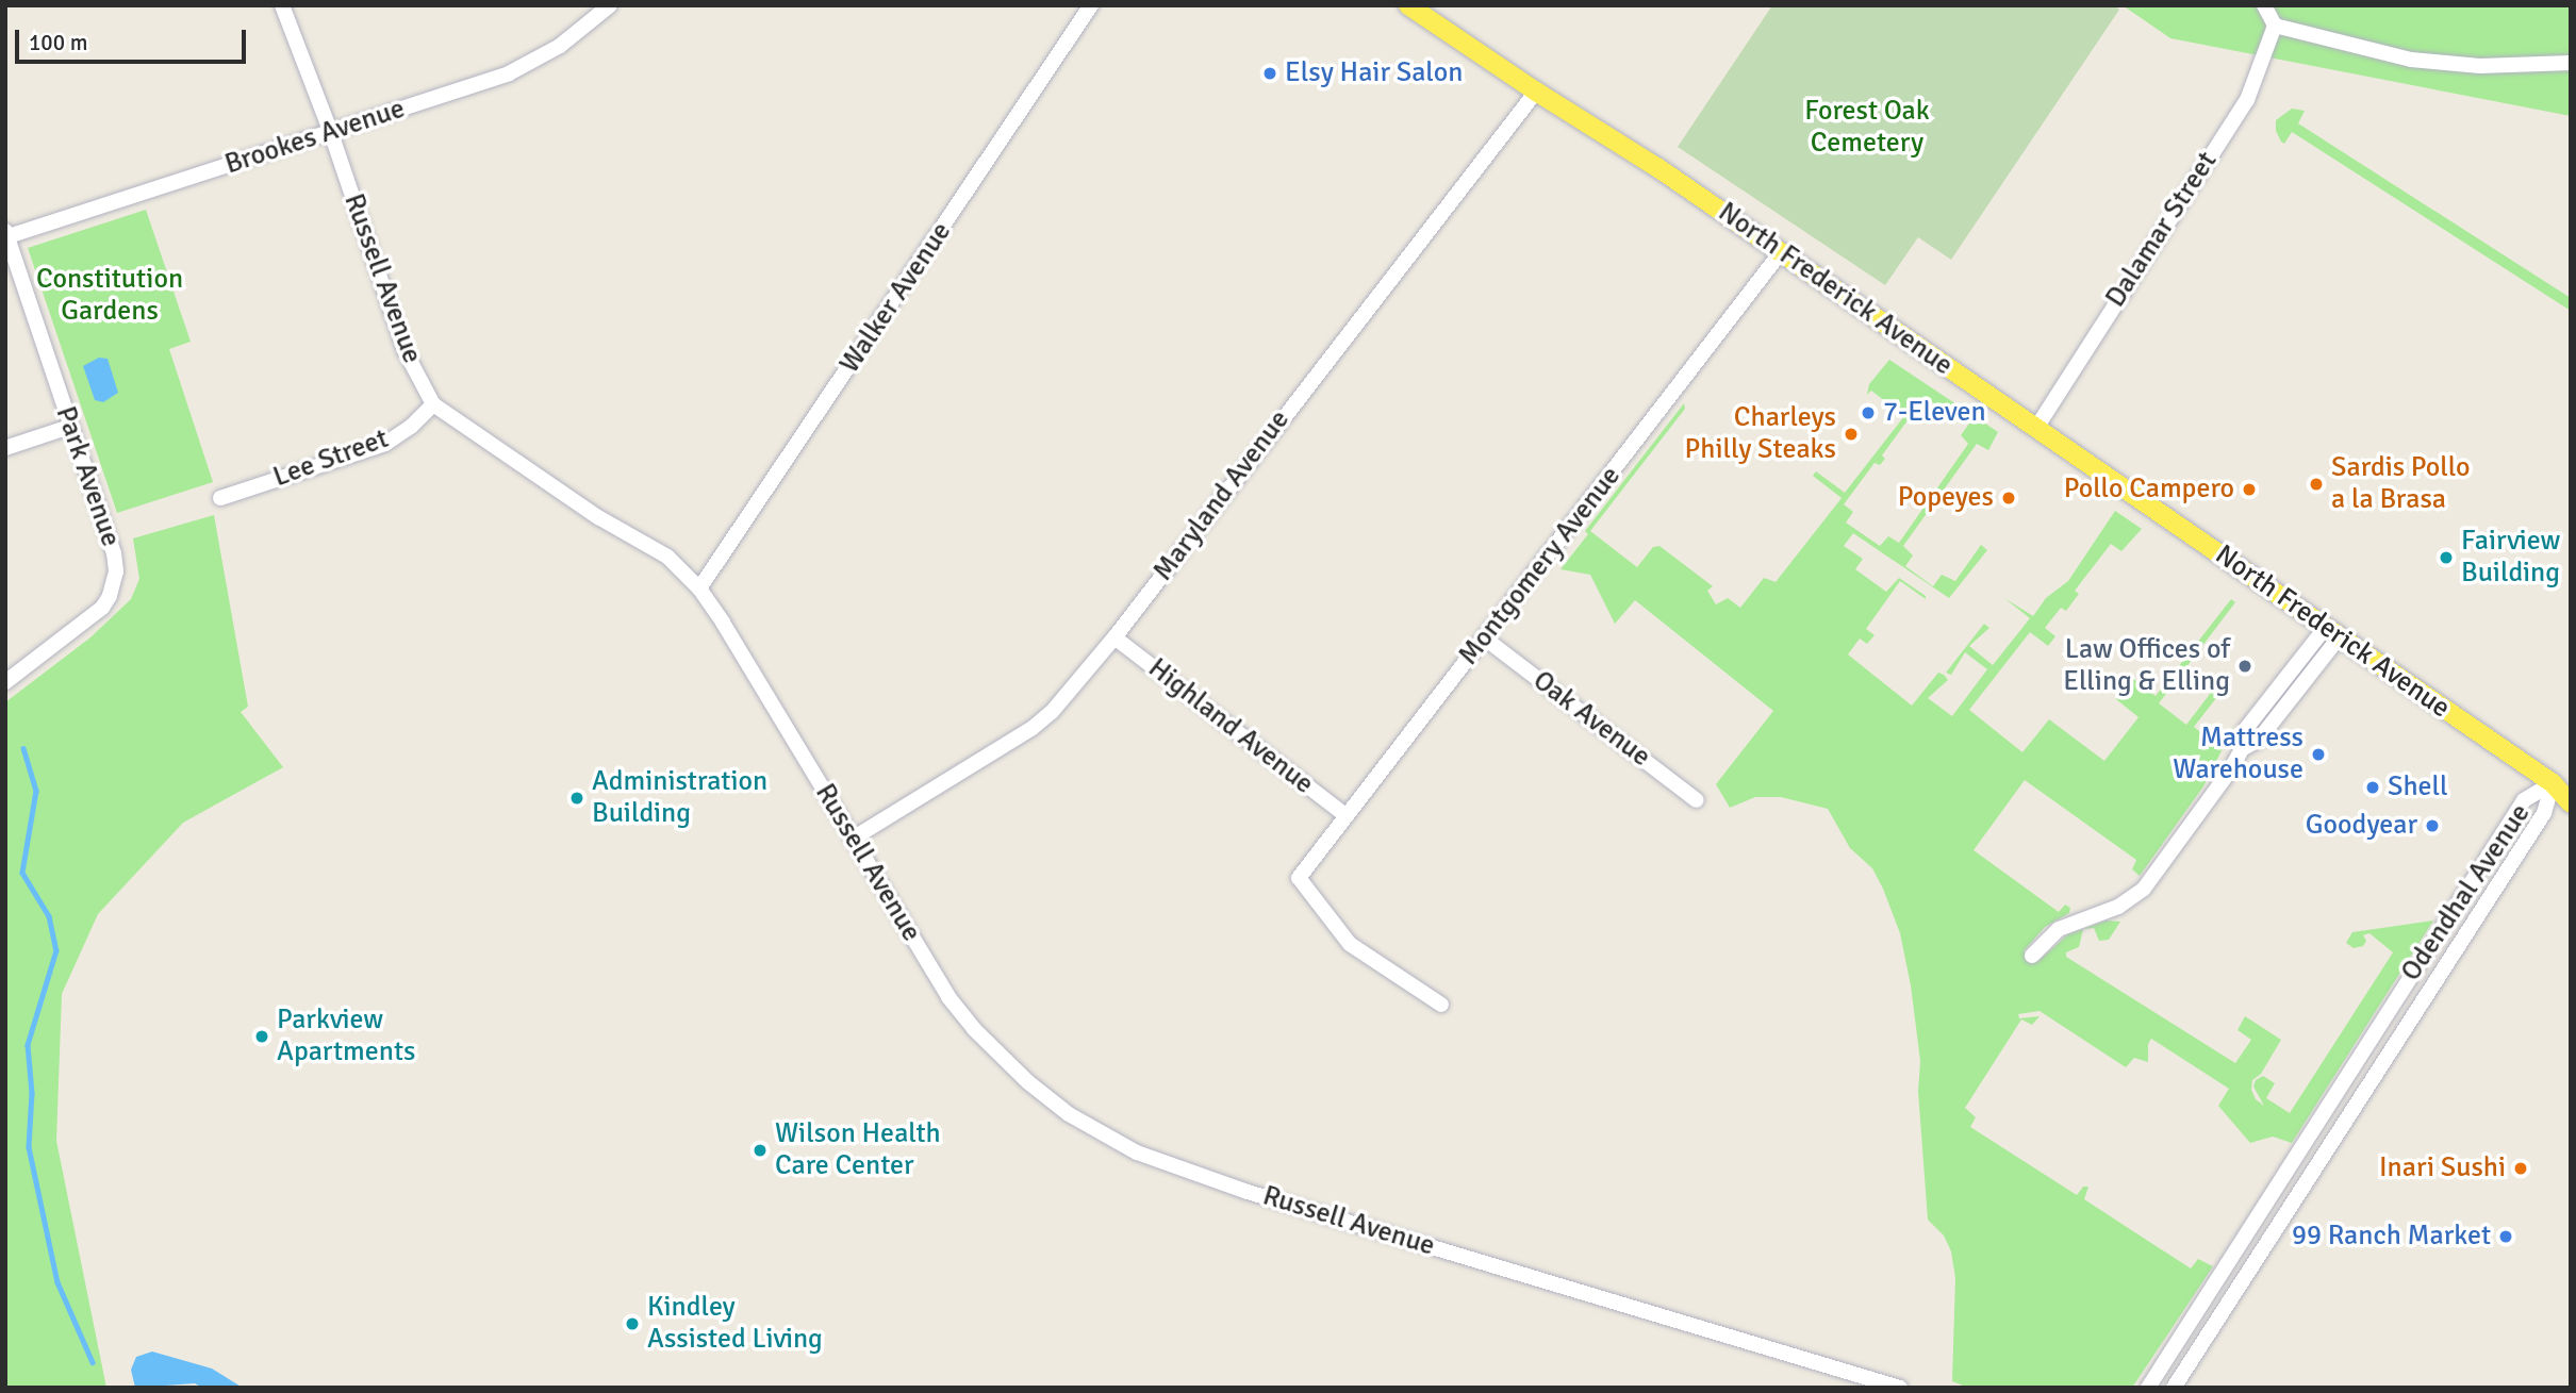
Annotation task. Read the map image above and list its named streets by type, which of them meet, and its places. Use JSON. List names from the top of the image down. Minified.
{"streets":{"main road":["North Frederick Avenue"],"street":["Brookes Avenue","Dalamar Street","Russell Avenue","Walker Avenue","Lee Street","Park Avenue","Maryland Avenue","Montgomery Avenue","Oak Avenue","Highland Avenue","Odendhal Avenue"]},"crossings":[["Brookes Avenue","Russell Avenue"],["Brookes Avenue","Park Avenue"],["Dalamar Street","North Frederick Avenue"],["Russell Avenue","Walker Avenue"],["Russell Avenue","Lee Street"],["Russell Avenue","Maryland Avenue"],["North Frederick Avenue","Maryland Avenue"],["North Frederick Avenue","Montgomery Avenue"],["North Frederick Avenue","Odendhal Avenue"],["Maryland Avenue","Highland Avenue"],["Montgomery Avenue","Oak Avenue"],["Montgomery Avenue","Highland Avenue"]],"parks":["Forest Oak Cemetery","Constitution Gardens"],"places":["Elsy Hair Salon","7-Eleven","Charleys Philly Steaks","Sardis Pollo a la Brasa","Pollo Campero","Popeyes","Fairview Building","Law Offices of Elling & Elling","Mattress Warehouse","Shell","Administration Building","Goodyear","Parkview Apartments","Wilson Health Care Center","Inari Sushi","99 Ranch Market","Kindley Assisted Living"],"scale_bar":"100 m"}
